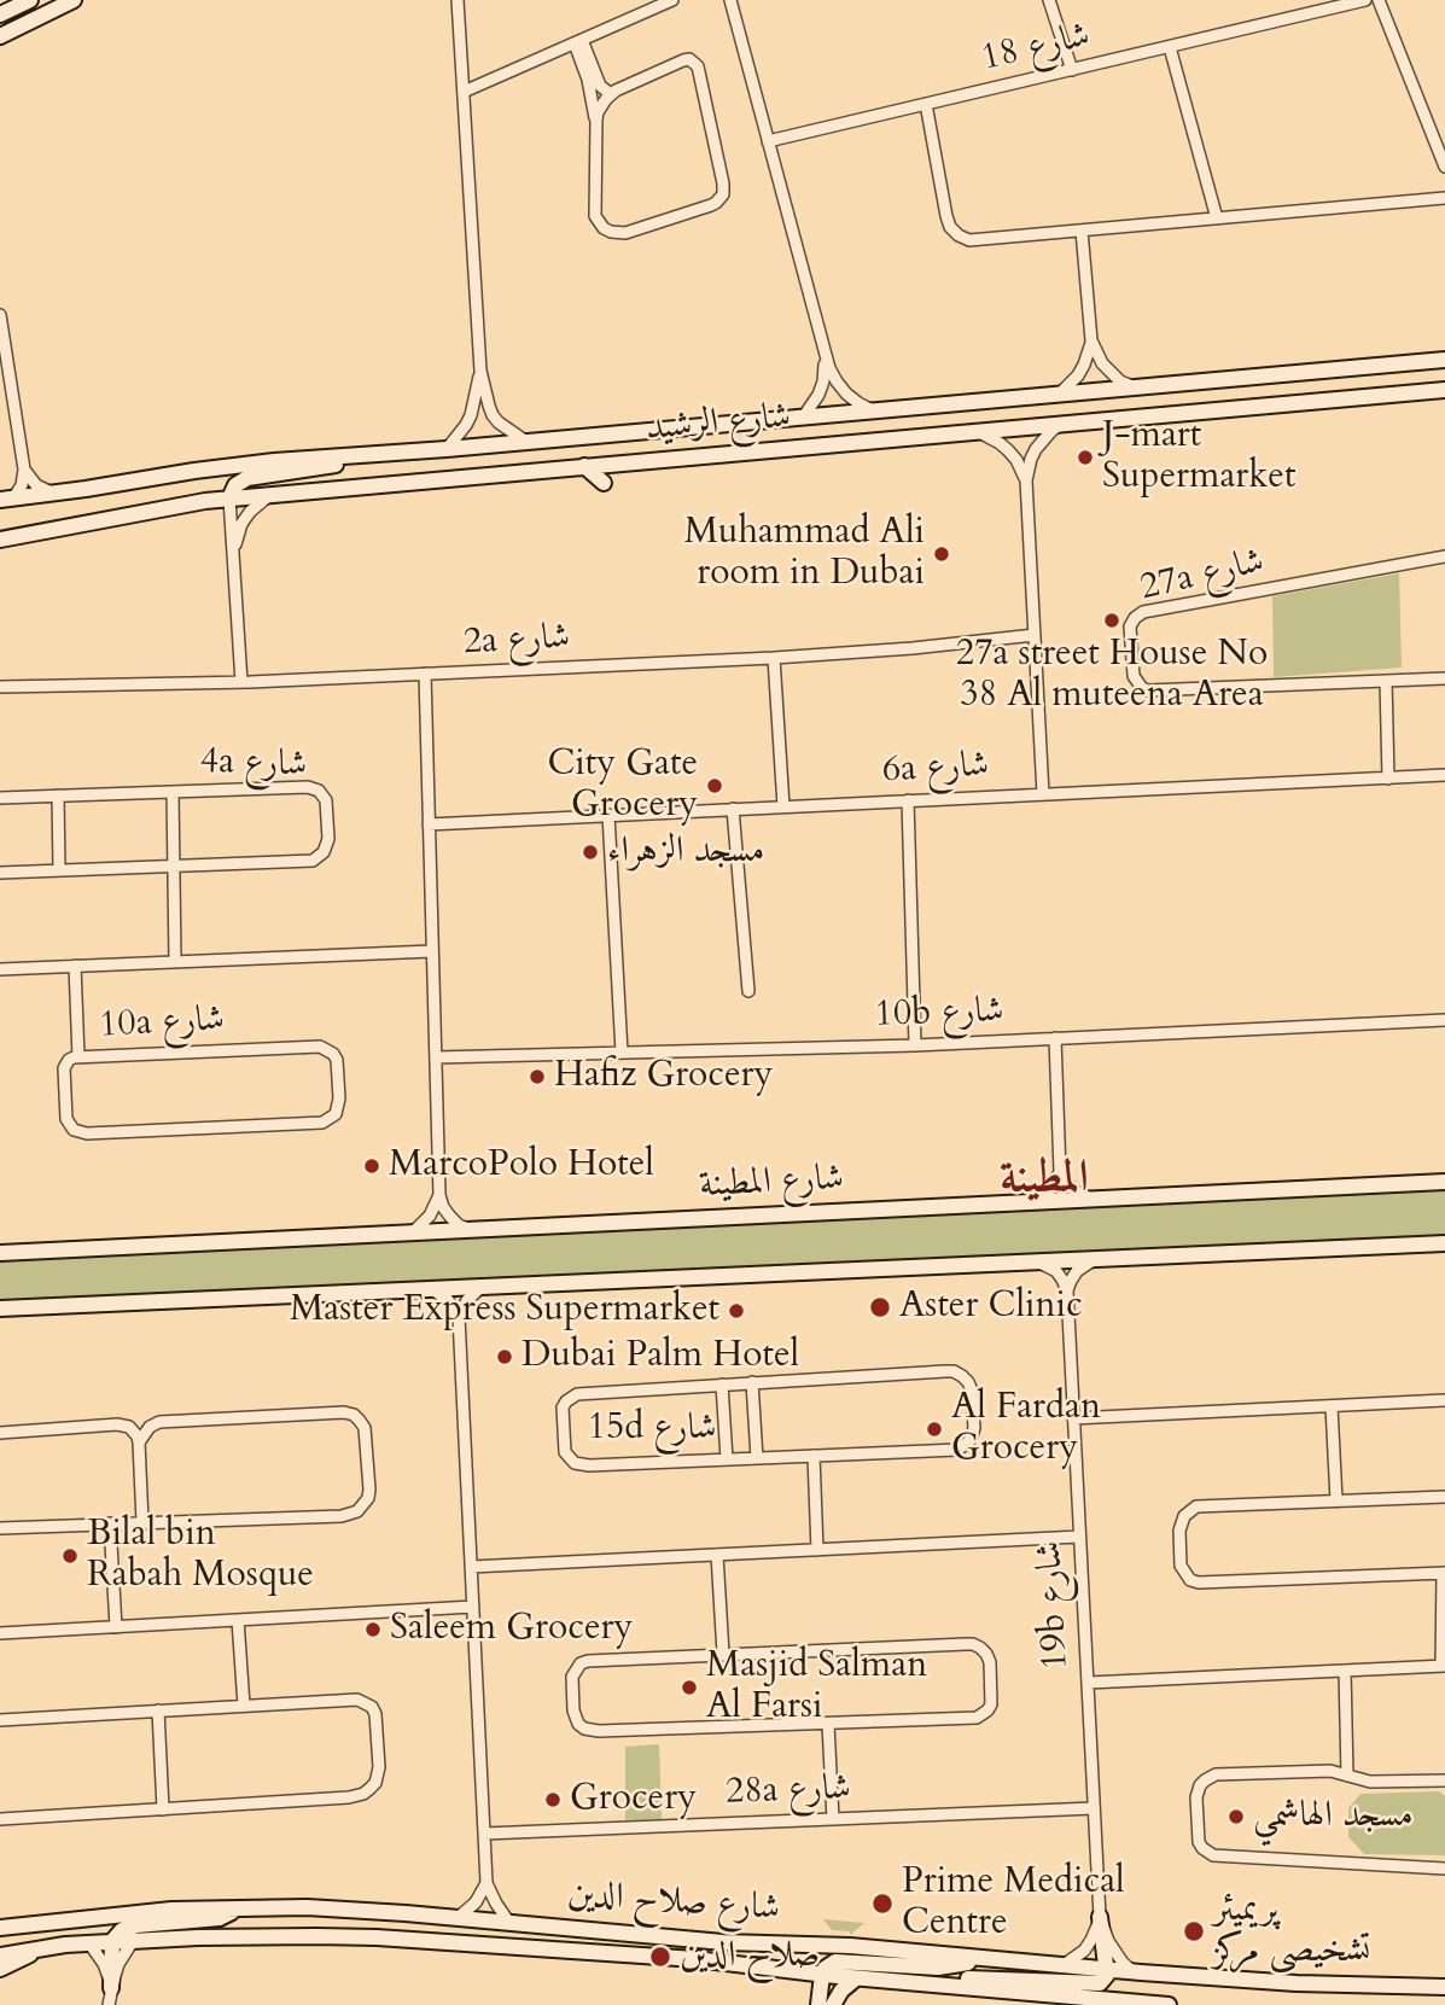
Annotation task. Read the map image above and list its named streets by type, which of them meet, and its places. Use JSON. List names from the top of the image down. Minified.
{"streets":{"main road":["شارع الرشيد","شارع المطينة","شارع صلاح الدين"],"street":["شارع 18","27a شارع","2a شارع","4a شارع","6a شارع","10b شارع","10a شارع","15d شارع","19b شارع","28a شارع"]},"crossings":[["19b شارع","28a شارع"],["19b شارع","شارع صلاح الدين"]],"districts":["المطينة"],"places":["J-mart Supermarket","Muhammad Ali room in Dubai","27a street House No 38 Al muteena Area","City Gate Grocery","مسجد الزهراء","Hafiz Grocery","MarcoPolo Hotel","Aster Clinic","Master Express Supermarket","Dubai Palm Hotel","Al Fardan Grocery","Bilal bin Rabah Mosque","Saleem Grocery","Masjid Salman Al Farsi","Grocery","مسجد الهاشمي","Prime Medical Centre","پریمیئر تشخیصی مرکز","صلاح الدين"]}
